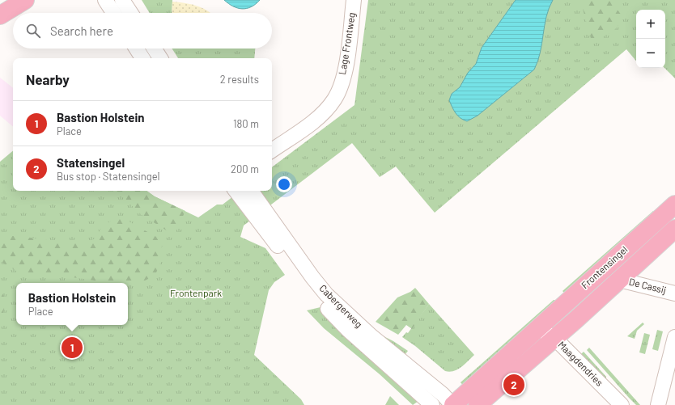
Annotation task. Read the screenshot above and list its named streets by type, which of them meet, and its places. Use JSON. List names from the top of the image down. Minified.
{"streets":{"main road":["Frontensingel"],"street":["Lage Frontweg","De Cassij","Cabergerweg","Maagdendries"]},"crossings":[["Frontensingel","De Cassij"],["Frontensingel","Cabergerweg"],["Frontensingel","Maagdendries"]],"parks":["Frontenpark"],"page":{"map_buttons":["+","−"],"search":"Search here","heading":["Nearby","2 results"],"list":[{"mark":"1","name":"Bastion Holstein","note":"Place","value":"180 m"},{"mark":"2","name":"Statensingel","note":"Bus stop · Statensingel","value":"200 m"}],"popup":["Bastion Holstein","Place"],"pins":["1","2"]}}
